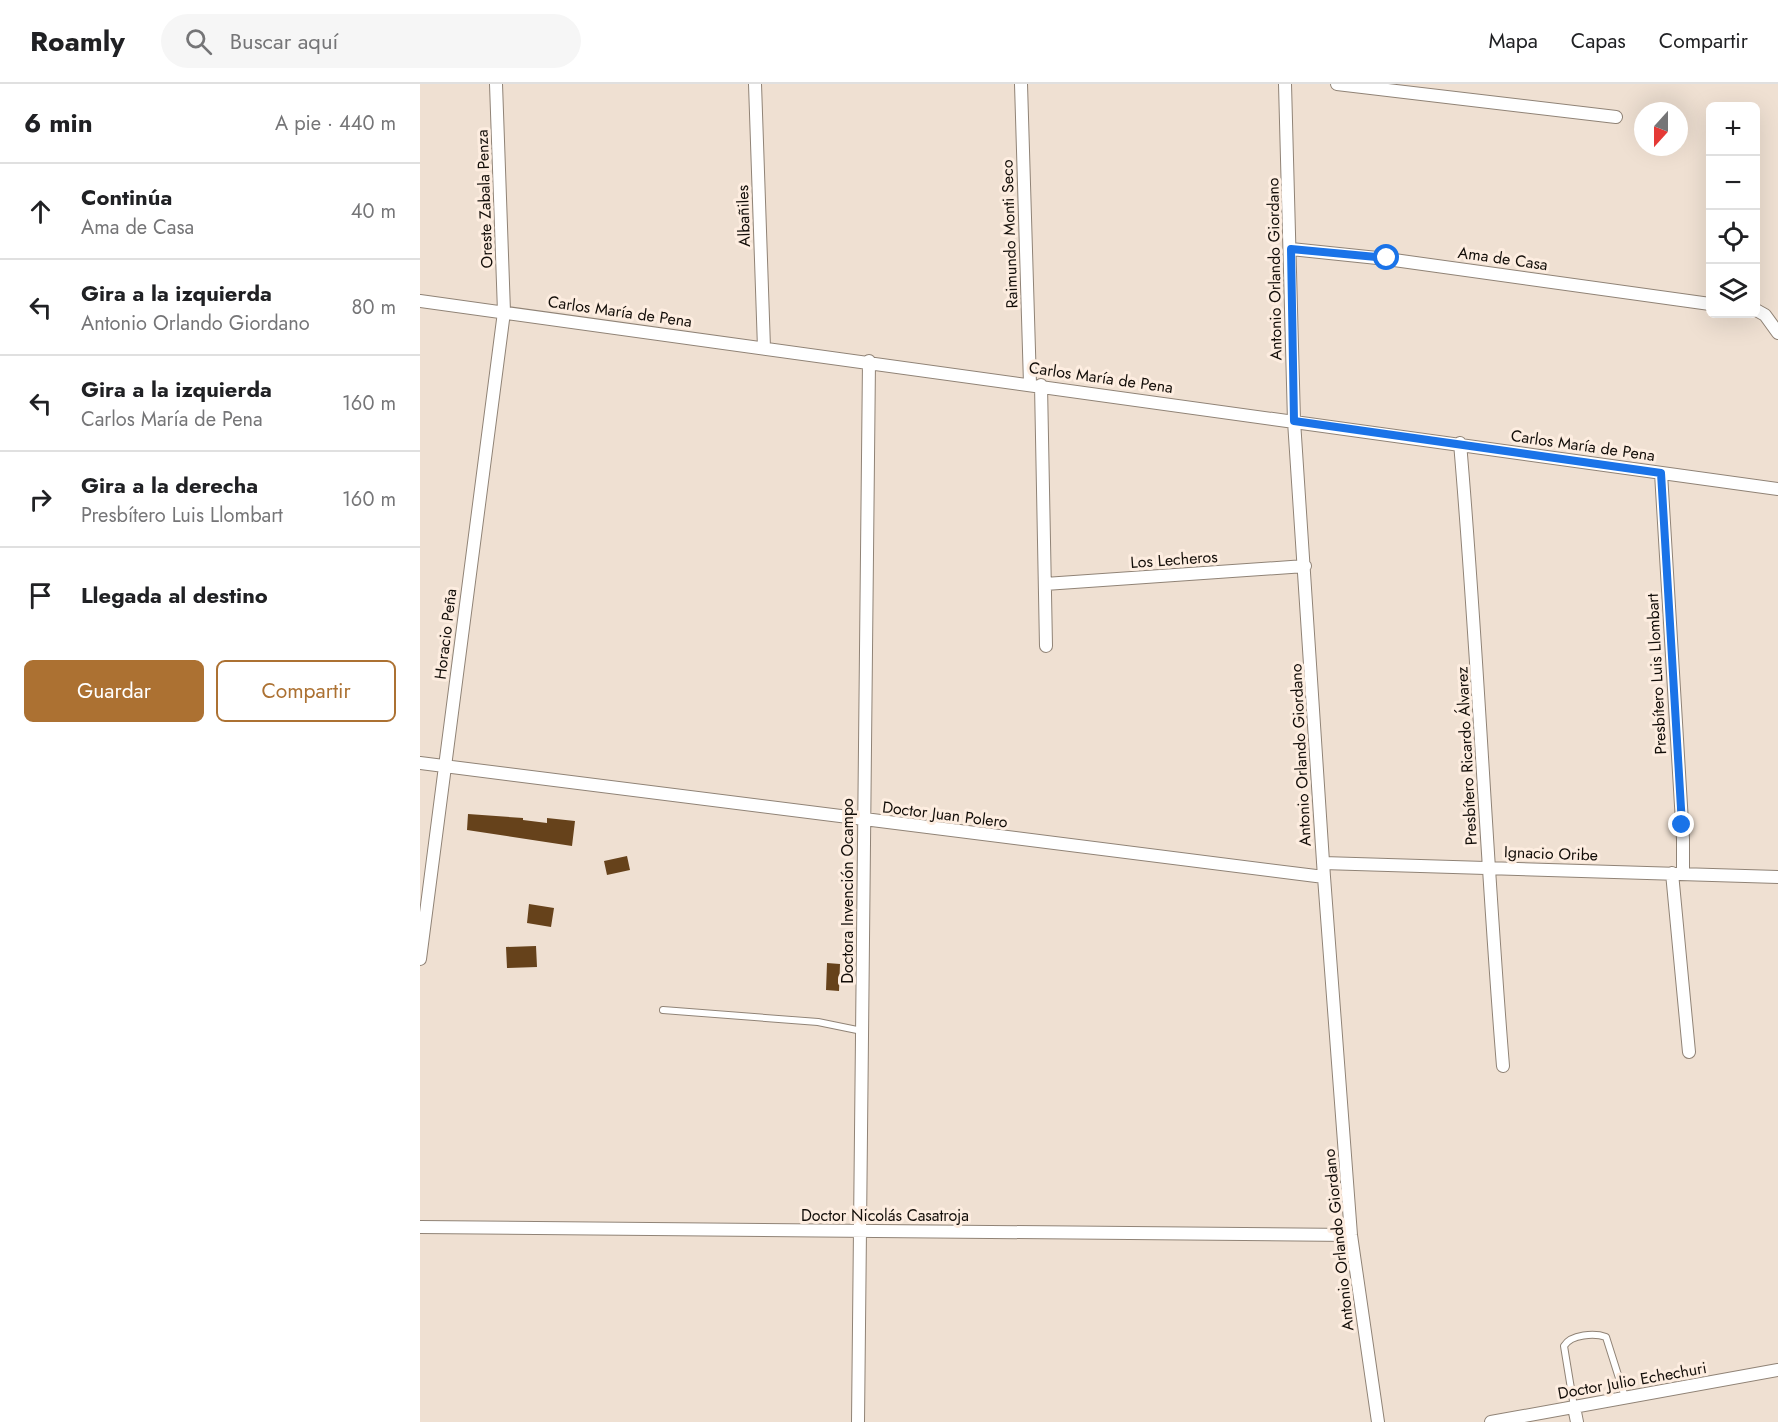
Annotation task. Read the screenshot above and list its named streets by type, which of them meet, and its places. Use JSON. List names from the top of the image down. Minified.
{"streets":{"street":["Oreste Zabala Penza","Albañiles","Raimundo Monti Seco","Ama de Casa","Antonio Orlando Giordano","Carlos María de Pena","Los Lecheros","Horacio Peña","Presbítero Luis Llombart","Presbítero Ricardo Álvarez","Doctor Juan Polero","Ignacio Oribe","Doctora Invención Ocampo","Doctor Nicolás Casatroja","Doctor Julio Echechuri"]},"crossings":[["Oreste Zabala Penza","Carlos María de Pena"],["Oreste Zabala Penza","Horacio Peña"],["Albañiles","Carlos María de Pena"],["Raimundo Monti Seco","Carlos María de Pena"],["Raimundo Monti Seco","Los Lecheros"],["Ama de Casa","Antonio Orlando Giordano"],["Antonio Orlando Giordano","Carlos María de Pena"],["Antonio Orlando Giordano","Los Lecheros"],["Antonio Orlando Giordano","Doctor Juan Polero"],["Antonio Orlando Giordano","Ignacio Oribe"],["Antonio Orlando Giordano","Doctor Nicolás Casatroja"],["Carlos María de Pena","Horacio Peña"],["Carlos María de Pena","Presbítero Luis Llombart"],["Carlos María de Pena","Presbítero Ricardo Álvarez"],["Carlos María de Pena","Doctora Invención Ocampo"],["Horacio Peña","Doctor Juan Polero"],["Presbítero Luis Llombart","Ignacio Oribe"],["Presbítero Ricardo Álvarez","Ignacio Oribe"],["Doctor Juan Polero","Doctora Invención Ocampo"],["Doctora Invención Ocampo","Doctor Nicolás Casatroja"]],"north":"bottom","page":{"header":"Roamly","search":"Buscar aquí","nav":["Mapa","Capas","Compartir"],"heading":["6 min","A pie · 440 m"],"map_buttons":["+","−"],"list":[["Continúa","Ama de Casa","40 m"],["Gira a la izquierda","Antonio Orlando Giordano","80 m"],["Gira a la izquierda","Carlos María de Pena","160 m"],["Gira a la derecha","Presbítero Luis Llombart","160 m"],"Llegada al destino"],"buttons":["Guardar","Compartir"]}}
